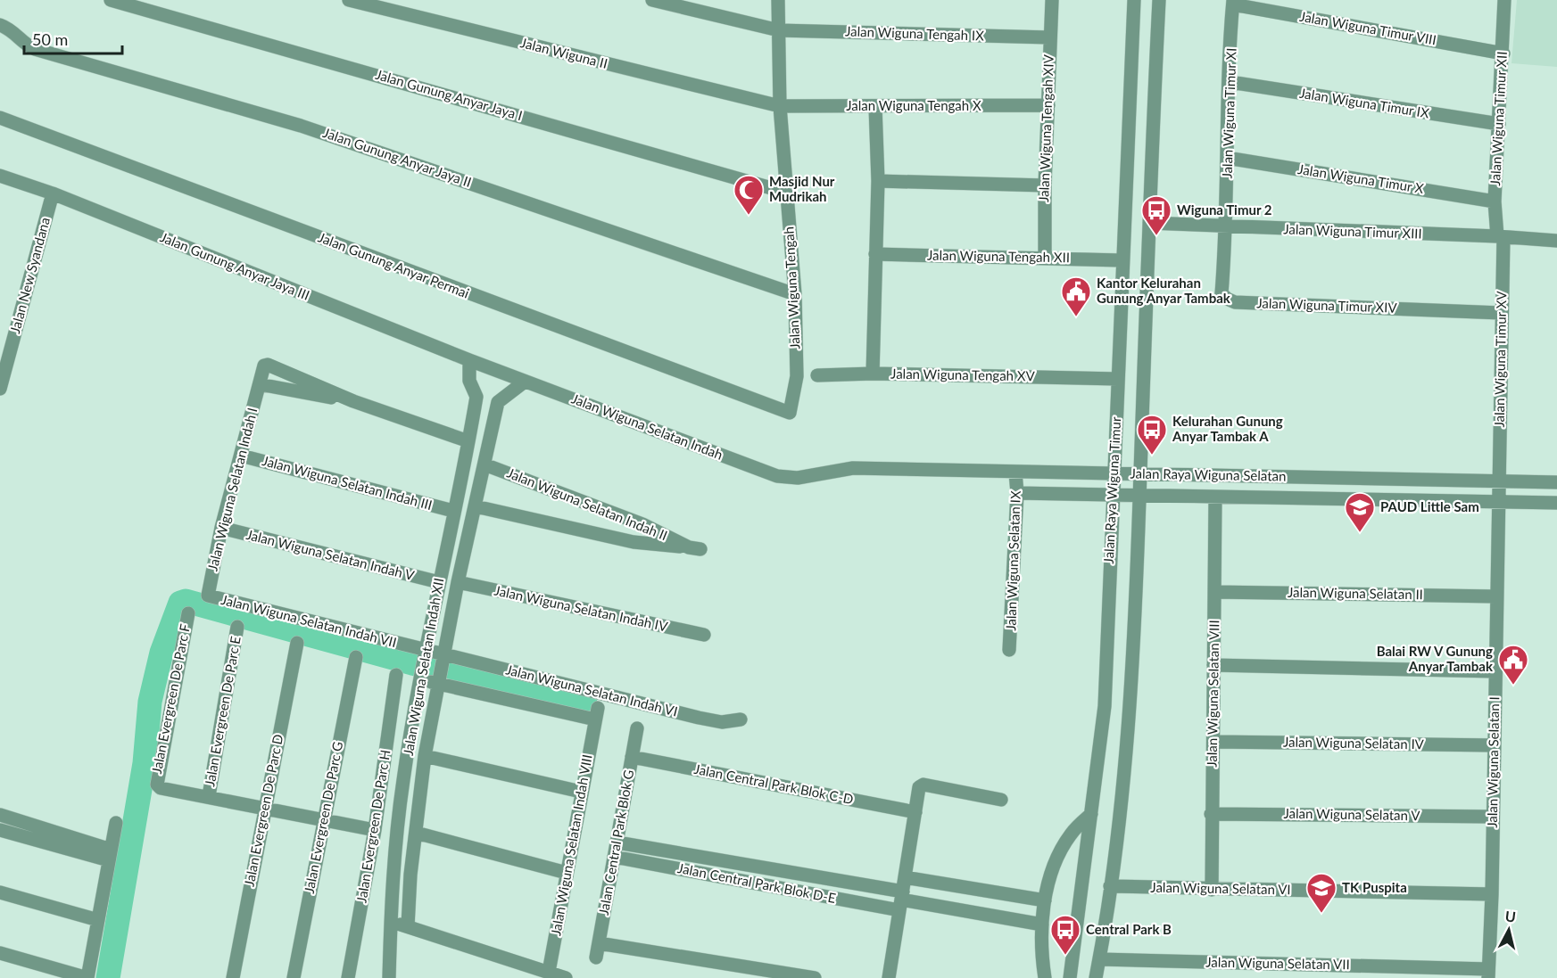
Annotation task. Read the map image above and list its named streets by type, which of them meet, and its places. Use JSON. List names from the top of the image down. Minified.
{"streets":{"street":["Jalan Wiguna Timur VIII","Jalan Wiguna Tengah IX","Jalan Wiguna II","Jalan Gunung Anyar Jaya I","Jalan Wiguna Timur IX","Jalan Wiguna Tengah X","Jalan Wiguna Timur XI","Jalan Wiguna Timur XII","Jalan Wiguna Tengah XIV","Jalan Gunung Anyar Jaya II","Jalan Wiguna Timur X","Jalan Wiguna Timur XIII","Jalan Wiguna Tengah XII","Jalan Gunung Anyar Permai","Jalan Gunung Anyar Jaya III","Jalan New Syandana","Jalan Wiguna Tengah","Jalan Wiguna Timur XIV","Jalan Wiguna Timur XV","Jalan Wiguna Tengah XV","Jalan Wiguna Selatan Indah","Jalan Raya Wiguna Selatan","Jalan Wiguna Selatan Indah III","Jalan Wiguna Selatan Indah I","Jalan Raya Wiguna Timur","Jalan Wiguna Selatan Indah II","Jalan Wiguna Selatan Indah V","Jalan Wiguna Selatan IX","Jalan Wiguna Selatan II","Jalan Wiguna Selatan Indah IV","Jalan Wiguna Selatan Indah VII","Jalan Wiguna Selatan Indah XII","Jalan Wiguna Selatan Indah VI","Jalan Wiguna Selatan VIII","Jalan Evergreen De Parc F","Jalan Evergreen De Parc E","Jalan Wiguna Selatan IV","Jalan Wiguna Selatan I","Jalan Central Park Blok C-D","Jalan Evergreen De Parc D","Jalan Wiguna Selatan V","Jalan Evergreen De Parc G","Jalan Evergreen De Parc H","Jalan Central Park Blok G","Jalan Wiguna Selatan Indah VIII","Jalan Central Park Blok D-E","Jalan Wiguna Selatan VI","Jalan Wiguna Selatan VII"]},"crossings":[["Jalan Wiguna Timur VIII","Jalan Wiguna Timur XI"],["Jalan Wiguna Timur VIII","Jalan Wiguna Timur XII"],["Jalan Wiguna Tengah IX","Jalan Wiguna Tengah XIV"],["Jalan Wiguna Tengah IX","Jalan Wiguna Tengah"],["Jalan Wiguna II","Jalan Wiguna Tengah X"],["Jalan Wiguna II","Jalan Wiguna Tengah"],["Jalan Gunung Anyar Jaya I","Jalan Wiguna Tengah"],["Jalan Wiguna Timur IX","Jalan Wiguna Timur XI"],["Jalan Wiguna Timur IX","Jalan Wiguna Timur XII"],["Jalan Wiguna Tengah X","Jalan Wiguna Tengah XIV"],["Jalan Wiguna Tengah X","Jalan Wiguna Tengah"],["Jalan Wiguna Timur XI","Jalan Wiguna Timur X"],["Jalan Wiguna Timur XI","Jalan Wiguna Timur XIII"],["Jalan Wiguna Timur XI","Jalan Wiguna Timur XIV"],["Jalan Wiguna Timur XII","Jalan Wiguna Timur X"],["Jalan Wiguna Timur XII","Jalan Wiguna Timur XIII"],["Jalan Wiguna Timur XII","Jalan Wiguna Timur XV"],["Jalan Wiguna Tengah XIV","Jalan Wiguna Tengah XII"],["Jalan Gunung Anyar Jaya II","Jalan Wiguna Tengah"],["Jalan Wiguna Timur XIII","Jalan Wiguna Timur XIV"],["Jalan Wiguna Timur XIII","Jalan Wiguna Timur XV"],["Jalan Wiguna Timur XIII","Jalan Raya Wiguna Timur"],["Jalan Wiguna Tengah XII","Jalan Raya Wiguna Timur"],["Jalan Gunung Anyar Permai","Jalan Wiguna Tengah"],["Jalan Gunung Anyar Jaya III","Jalan New Syandana"],["Jalan Gunung Anyar Jaya III","Jalan Wiguna Selatan Indah"],["Jalan Gunung Anyar Jaya III","Jalan Wiguna Selatan Indah XII"],["Jalan Wiguna Timur XIV","Jalan Wiguna Timur XV"],["Jalan Wiguna Timur XV","Jalan Raya Wiguna Selatan"],["Jalan Wiguna Timur XV","Jalan Wiguna Selatan I"],["Jalan Wiguna Tengah XV","Jalan Raya Wiguna Timur"],["Jalan Wiguna Selatan Indah","Jalan Raya Wiguna Selatan"],["Jalan Wiguna Selatan Indah","Jalan Wiguna Selatan Indah XII"],["Jalan Raya Wiguna Selatan","Jalan Raya Wiguna Timur"],["Jalan Raya Wiguna Selatan","Jalan Wiguna Selatan IX"],["Jalan Raya Wiguna Selatan","Jalan Wiguna Selatan VIII"],["Jalan Raya Wiguna Selatan","Jalan Wiguna Selatan I"],["Jalan Wiguna Selatan Indah III","Jalan Wiguna Selatan Indah I"],["Jalan Wiguna Selatan Indah III","Jalan Wiguna Selatan Indah XII"],["Jalan Wiguna Selatan Indah I","Jalan Wiguna Selatan Indah V"],["Jalan Wiguna Selatan Indah I","Jalan Wiguna Selatan Indah VII"],["Jalan Wiguna Selatan Indah I","Jalan Wiguna Selatan Indah XII"],["Jalan Raya Wiguna Timur","Jalan Wiguna Selatan VI"],["Jalan Raya Wiguna Timur","Jalan Wiguna Selatan VII"],["Jalan Wiguna Selatan Indah II","Jalan Wiguna Selatan Indah XII"],["Jalan Wiguna Selatan Indah V","Jalan Wiguna Selatan Indah XII"],["Jalan Wiguna Selatan II","Jalan Wiguna Selatan VIII"],["Jalan Wiguna Selatan II","Jalan Wiguna Selatan I"],["Jalan Wiguna Selatan Indah IV","Jalan Wiguna Selatan Indah XII"],["Jalan Wiguna Selatan Indah VII","Jalan Wiguna Selatan Indah XII"],["Jalan Wiguna Selatan Indah VII","Jalan Wiguna Selatan Indah VI"],["Jalan Wiguna Selatan Indah XII","Jalan Wiguna Selatan Indah VI"],["Jalan Wiguna Selatan Indah XII","Jalan Wiguna Selatan Indah VIII"],["Jalan Wiguna Selatan VIII","Jalan Wiguna Selatan IV"],["Jalan Wiguna Selatan VIII","Jalan Wiguna Selatan V"],["Jalan Wiguna Selatan VIII","Jalan Wiguna Selatan VI"],["Jalan Evergreen De Parc F","Jalan Evergreen De Parc E"],["Jalan Wiguna Selatan IV","Jalan Wiguna Selatan I"],["Jalan Wiguna Selatan I","Jalan Wiguna Selatan V"],["Jalan Wiguna Selatan I","Jalan Wiguna Selatan VI"],["Jalan Wiguna Selatan I","Jalan Wiguna Selatan VII"],["Jalan Central Park Blok C-D","Jalan Central Park Blok G"],["Jalan Central Park Blok G","Jalan Central Park Blok D-E"]],"places":{"mosque":["Masjid Nur Mudrikah"],"bus stop":["Wiguna Timur 2","Kelurahan Gunung Anyar Tambak A","Central Park B"],"public building":["Kantor Kelurahan Gunung Anyar Tambak","Balai RW V Gunung Anyar Tambak"],"school or university":["PAUD Little Sam","TK Puspita"]},"scale_bar":"50 m","north":"top"}
